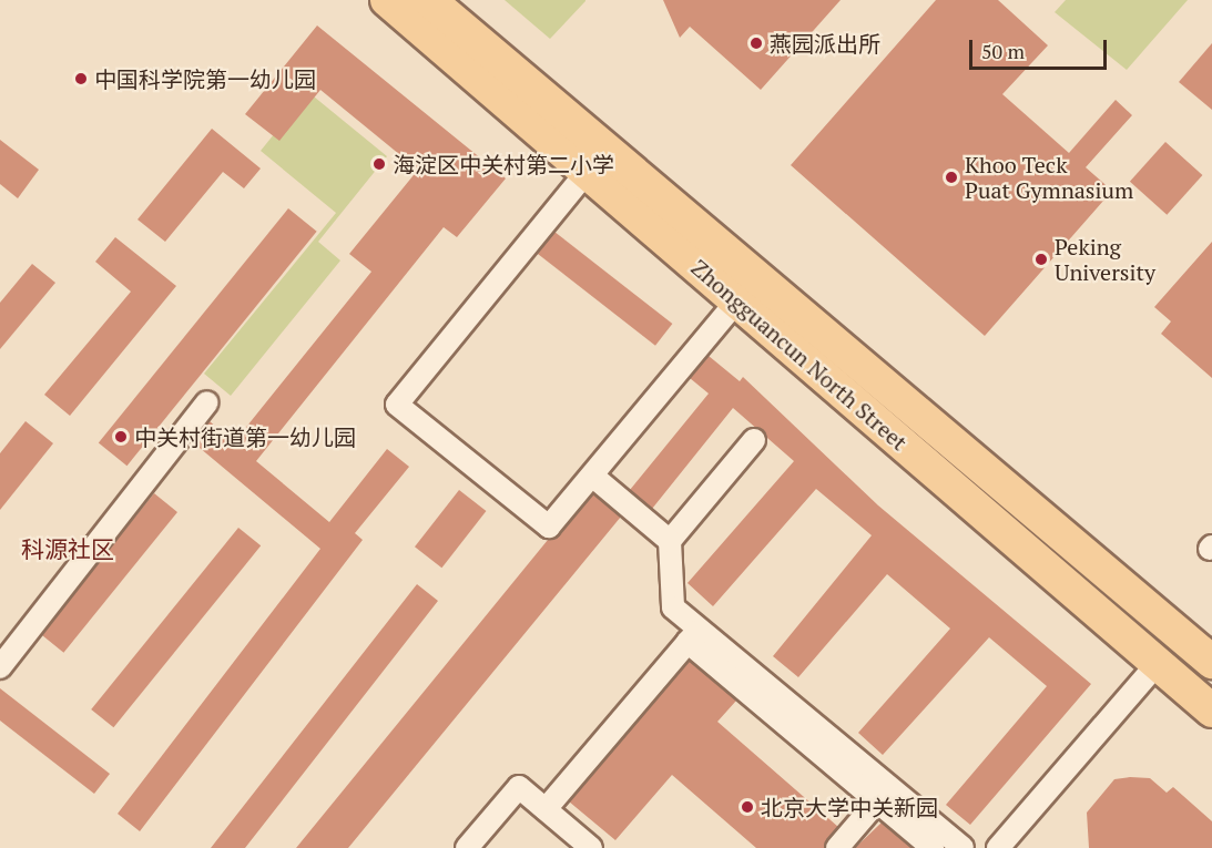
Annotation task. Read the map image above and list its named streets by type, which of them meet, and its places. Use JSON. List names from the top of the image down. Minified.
{"streets":{"main road":["Zhongguancun North Street"]},"districts":["科源社区"],"places":["燕园派出所","中国科学院第一幼儿园","海淀区中关村第二小学","Khoo Teck Puat Gymnasium","Peking University","中关村街道第一幼儿园","北京大学中关新园"],"scale_bar":"50 m"}
